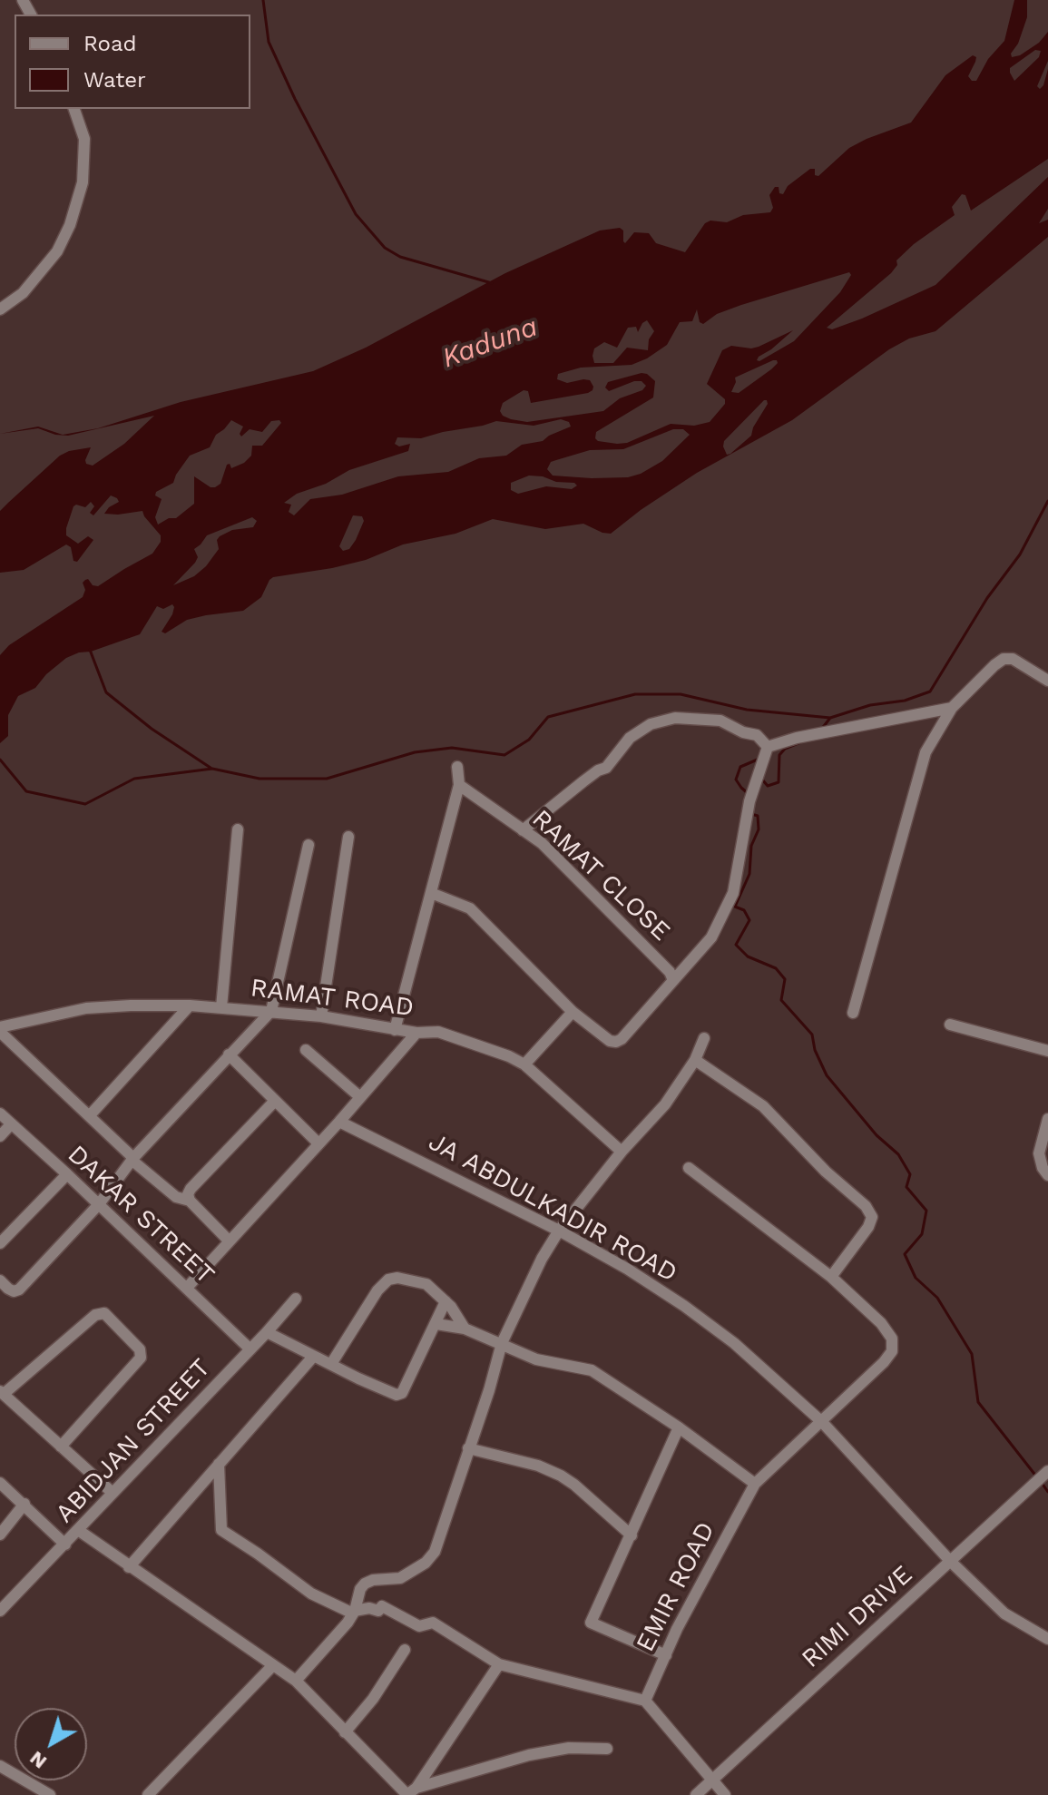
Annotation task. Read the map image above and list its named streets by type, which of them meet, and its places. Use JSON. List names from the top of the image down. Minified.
{"streets":{"street":["RAMAT CLOSE","RAMAT ROAD","JA ABDULKADIR ROAD","DAKAR STREET","ABIDJAN STREET","EMIR ROAD","RIMI DRIVE"]},"crossings":[["JA ABDULKADIR ROAD","EMIR ROAD"],["JA ABDULKADIR ROAD","RIMI DRIVE"],["DAKAR STREET","ABIDJAN STREET"]],"water":["Kaduna"],"legend":["Road","Water"],"north":"bottom left"}
